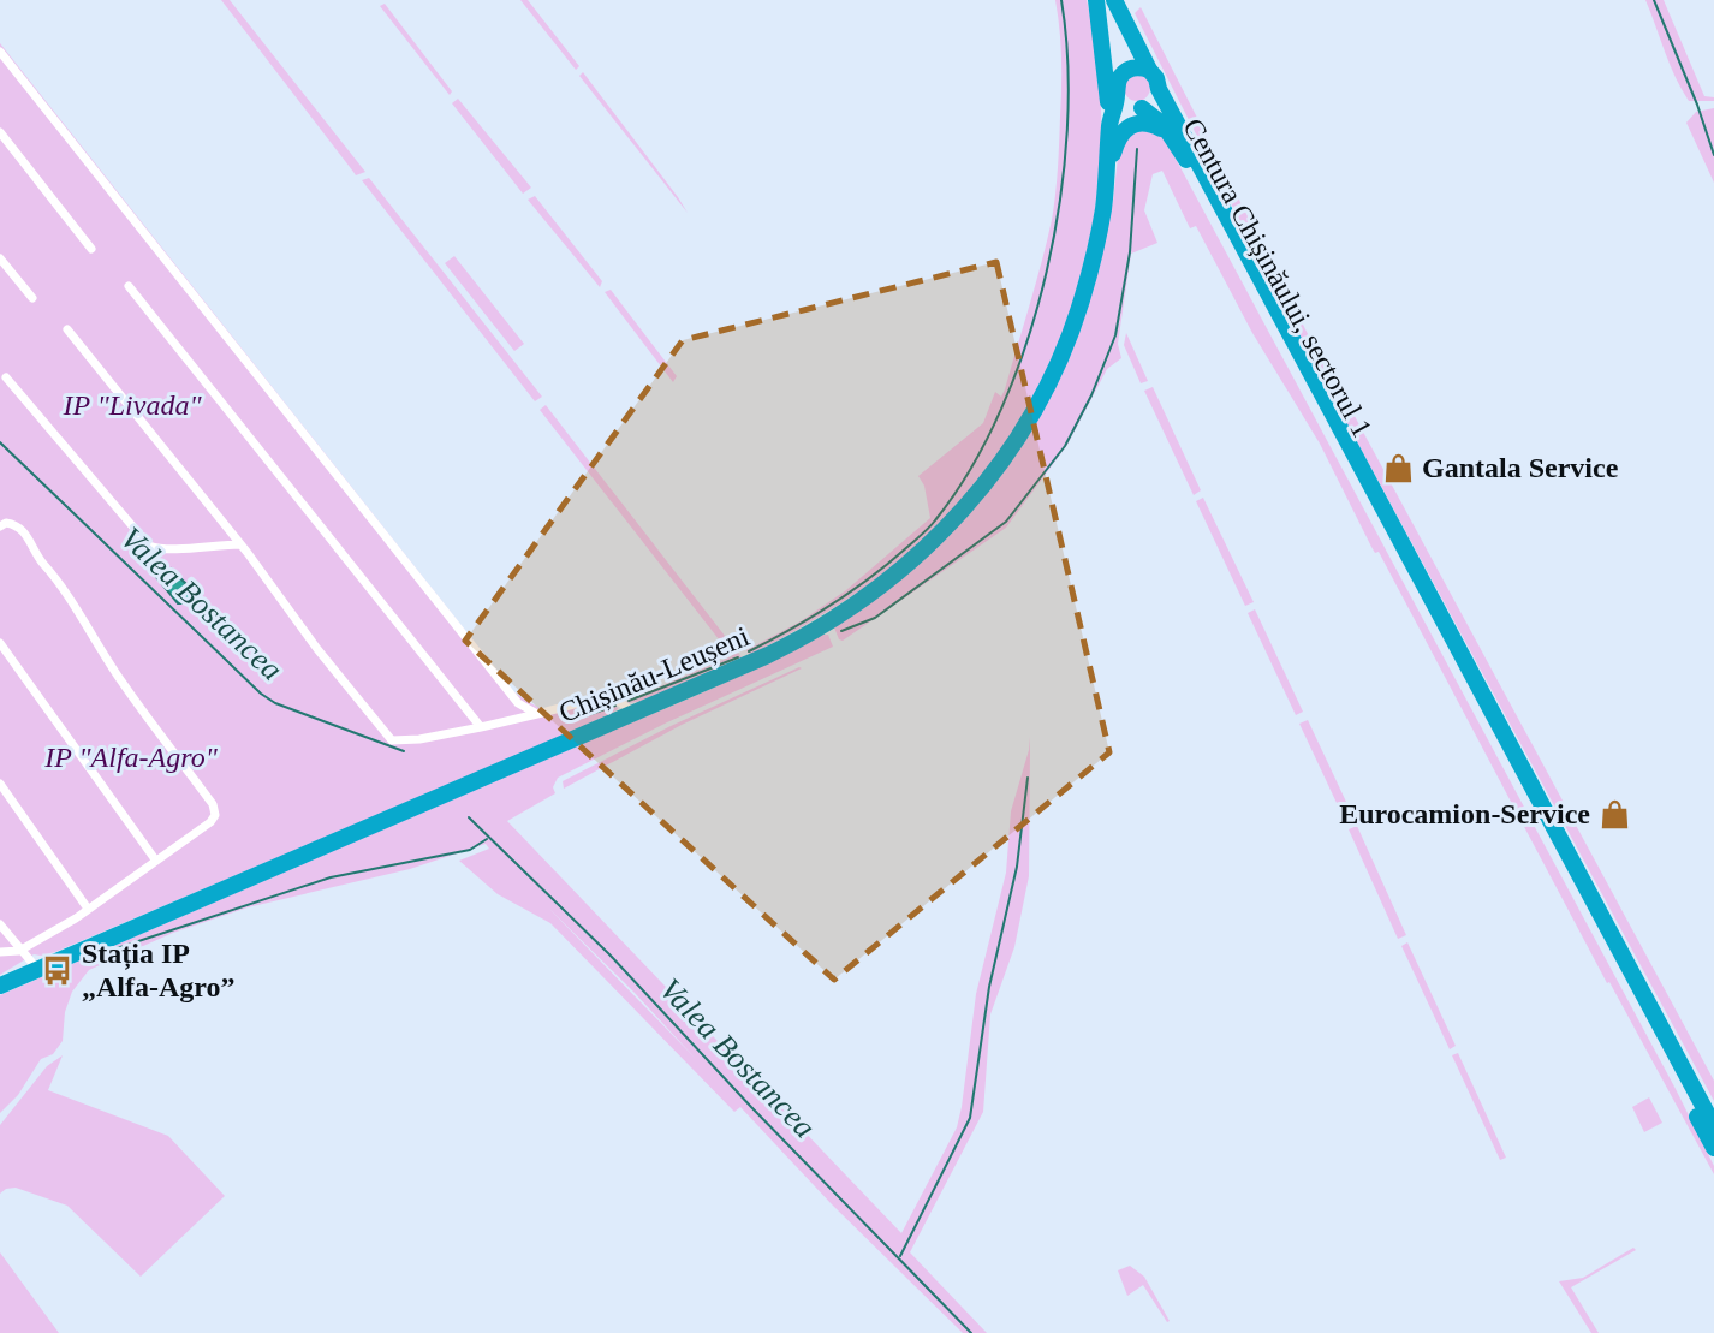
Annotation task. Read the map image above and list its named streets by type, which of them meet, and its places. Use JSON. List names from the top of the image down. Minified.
{"streets":{"highway":["Centura Chișinăului, sectorul 1","Chișinău-Leușeni"]},"water":["Valea Bostancea"],"parks":["IP \"Livada\"","IP \"Alfa-Agro\""],"places":{"shop":["Gantala Service","Eurocamion-Service"],"bus stop":["Stația IP „Alfa-Agro”"]}}
